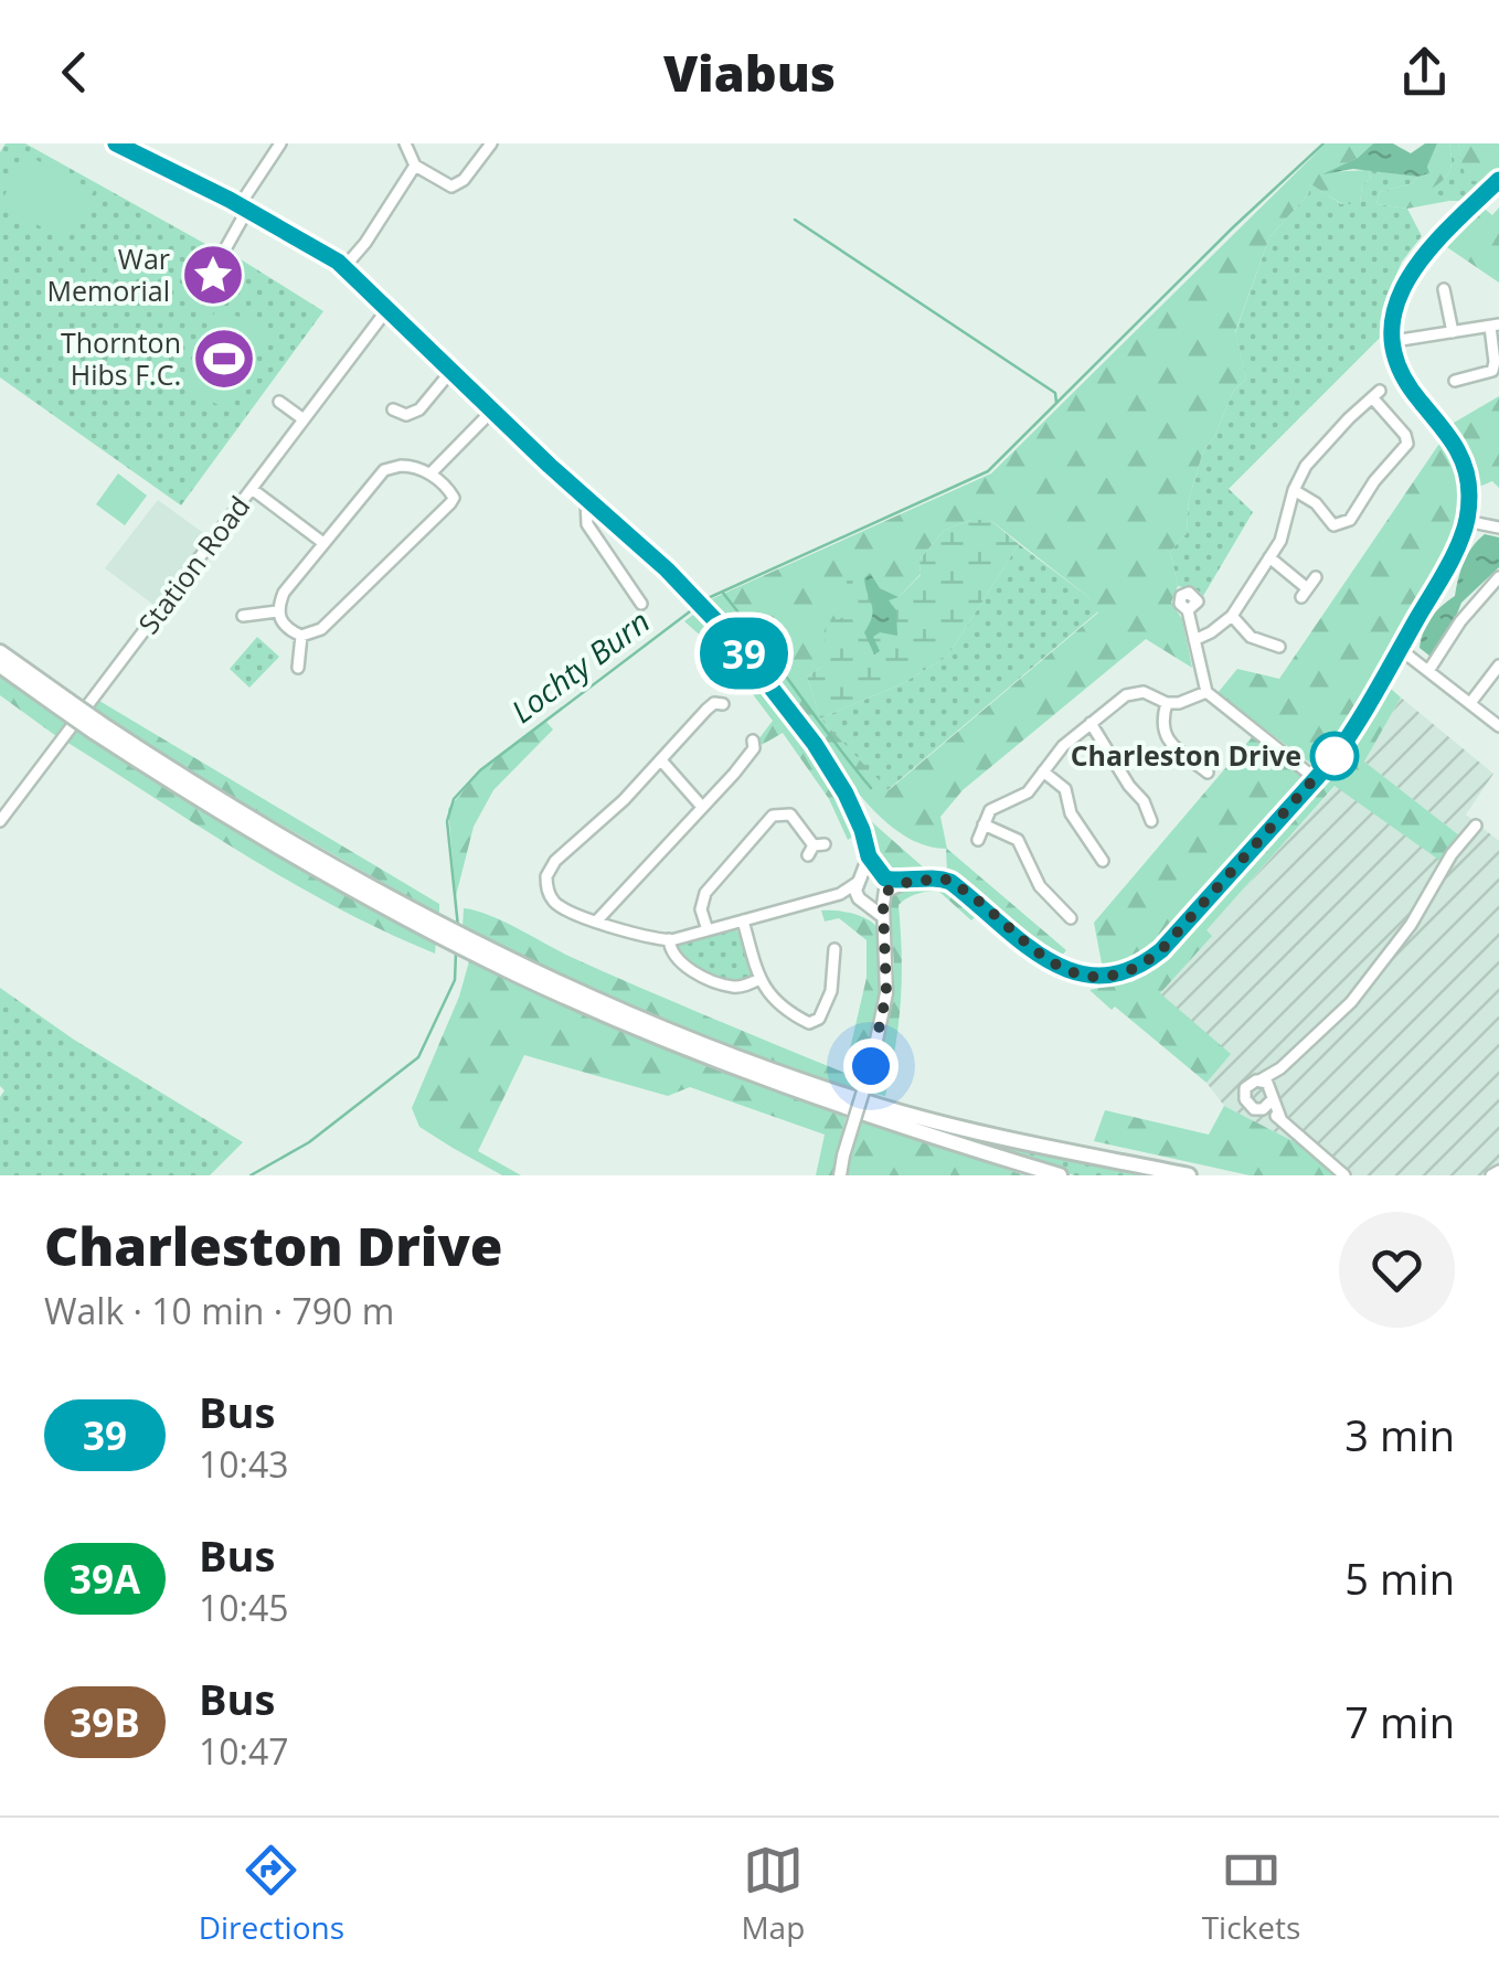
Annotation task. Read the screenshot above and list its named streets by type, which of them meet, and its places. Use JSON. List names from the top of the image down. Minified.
{"streets":{"street":["Station Road"]},"water":["Lochty Burn"],"places":{"place":["War Memorial"],"sports":["Thornton Hibs F.C."],"other":["Charleston Drive"]},"lines":["bus line 39"],"page":{"header":"Viabus","on_map":"39","heading":["Charleston Drive","Walk · 10 min · 790 m"],"list":[{"mark":"39","name":"Bus","note":"10:43","value":"3 min"},{"mark":"39A","name":"Bus","note":"10:45","value":"5 min"},{"mark":"39B","name":"Bus","note":"10:47","value":"7 min"}],"tabs":["Directions","Map","Tickets"]}}
